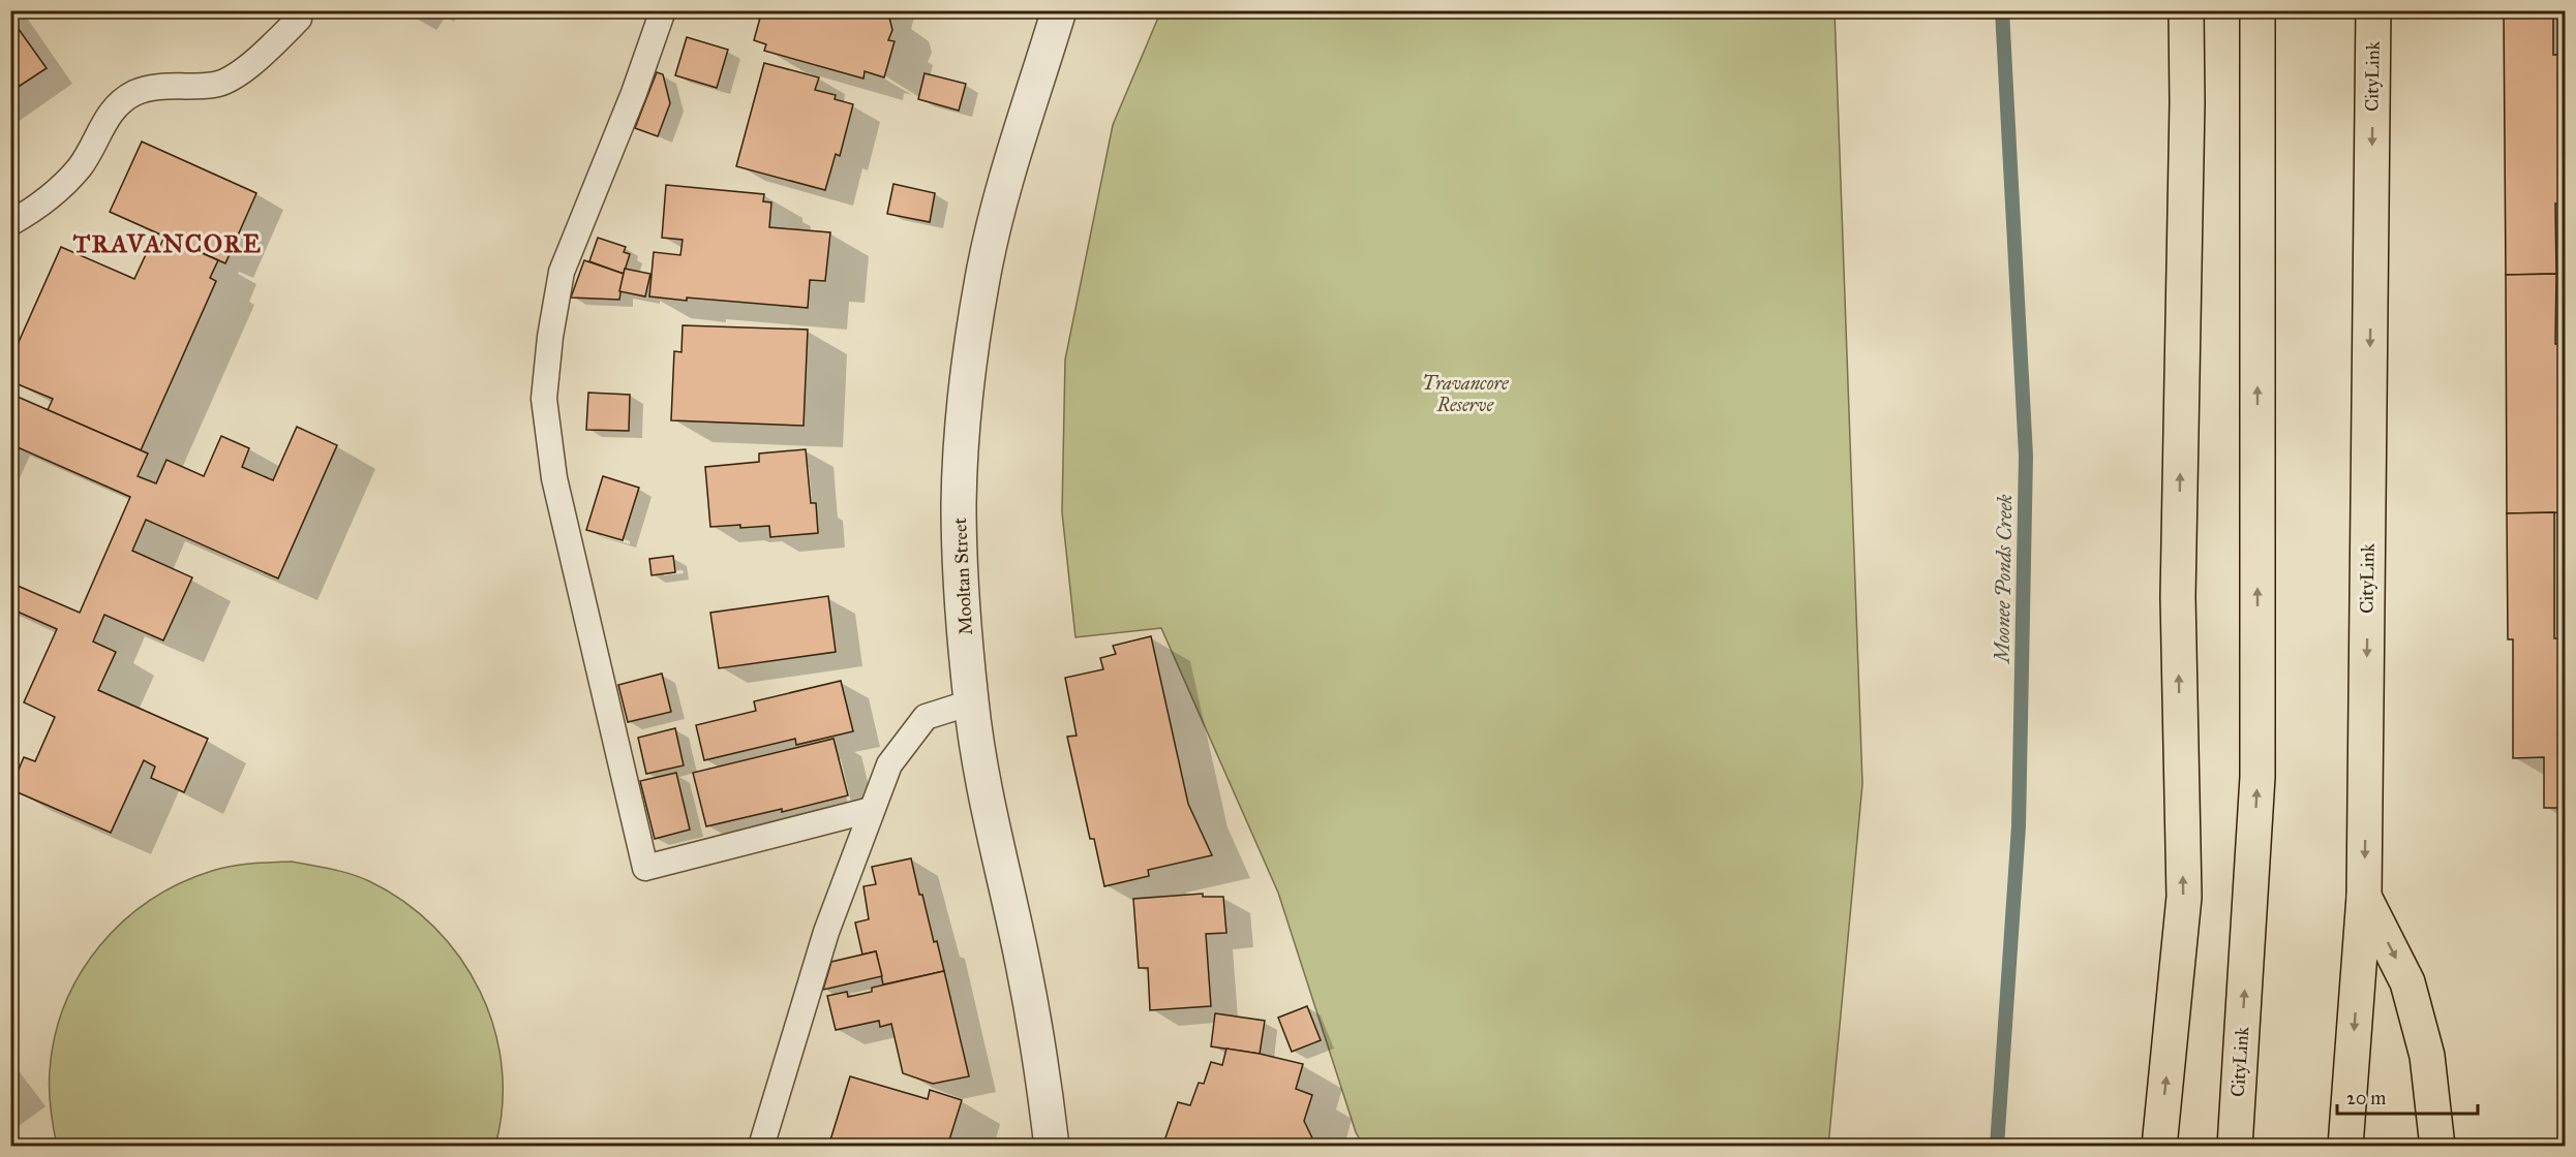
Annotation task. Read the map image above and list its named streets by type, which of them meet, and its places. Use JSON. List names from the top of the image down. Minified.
{"streets":{"highway":["CityLink"],"street":["Mooltan Street"]},"districts":["TRAVANCORE"],"water":["Moonee Ponds Creek"],"parks":["Travancore Reserve"],"scale_bar":"20 m"}
